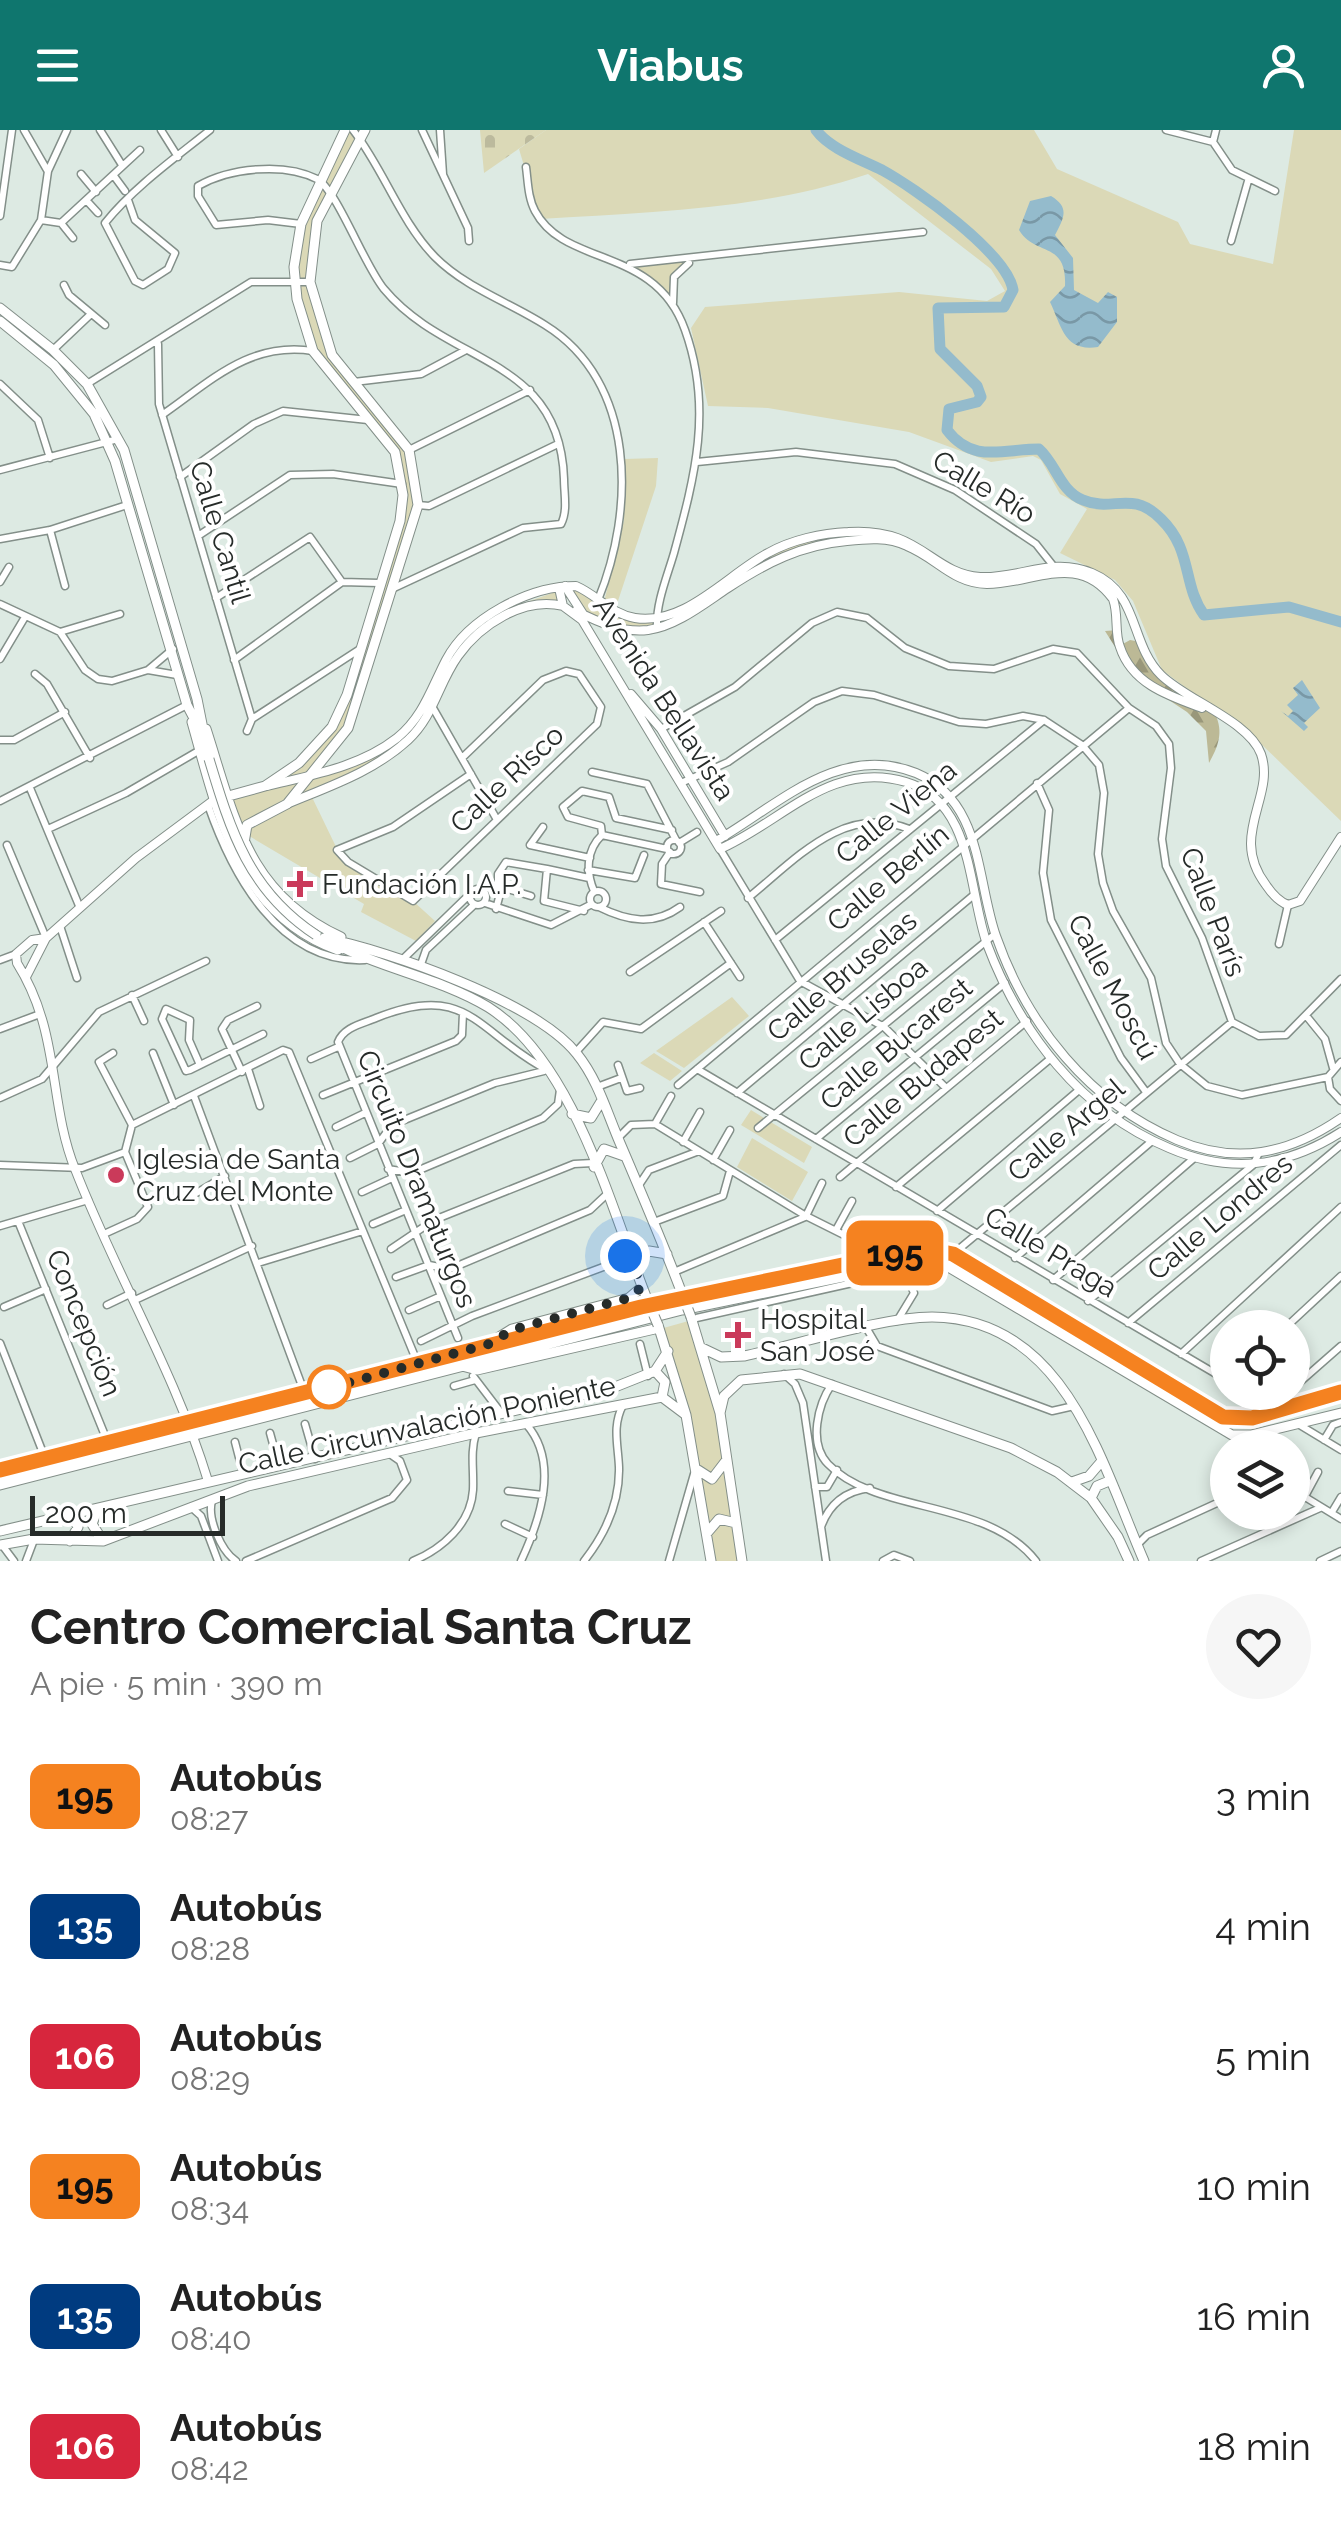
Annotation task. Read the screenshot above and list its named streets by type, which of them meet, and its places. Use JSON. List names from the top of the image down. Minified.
{"streets":{"main road":["Circuito Dramaturgos","Calle Circunvalación Poniente"],"street":["Calle Río","Calle Cantil","Avenida Bellavista","Calle Risco","Calle Viena","Calle Berlín","Calle París","Calle Bruselas","Calle Moscú","Calle Lisboa","Calle Bucarest","Calle Budapest","Calle Argel","Calle Londres","Calle Praga","Concepción"]},"crossings":[["Calle Río","Avenida Bellavista"],["Avenida Bellavista","Calle Viena"],["Avenida Bellavista","Calle Berlín"],["Avenida Bellavista","Calle París"],["Avenida Bellavista","Calle Bruselas"],["Avenida Bellavista","Calle Lisboa"],["Avenida Bellavista","Calle Bucarest"],["Avenida Bellavista","Calle Budapest"],["Avenida Bellavista","Calle Argel"],["Calle Berlín","Calle París"],["Calle Berlín","Calle Moscú"],["Calle Berlín","Calle Praga"],["Calle París","Calle Argel"],["Calle Bruselas","Calle Praga"],["Calle Moscú","Calle Argel"],["Calle Lisboa","Calle Praga"],["Calle Bucarest","Calle Praga"],["Calle Budapest","Calle Praga"],["Calle Argel","Calle Praga"],["Calle Londres","Calle Praga"]],"places":{"health":["Fundación I.A.P.","Hospital San José"],"other":["Iglesia de Santa Cruz del Monte"]},"lines":["bus line 195"],"scale_bar":"200 m","page":{"header":"Viabus","on_map":"195","scale":"200 m","heading":["Centro Comercial Santa Cruz","A pie · 5 min · 390 m"],"list":[{"mark":"195","name":"Autobús","note":"08:27","value":"3 min"},{"mark":"135","name":"Autobús","note":"08:28","value":"4 min"},{"mark":"106","name":"Autobús","note":"08:29","value":"5 min"},{"mark":"195","name":"Autobús","note":"08:34","value":"10 min"},{"mark":"135","name":"Autobús","note":"08:40","value":"16 min"},{"mark":"106","name":"Autobús","note":"08:42","value":"18 min"}]}}
